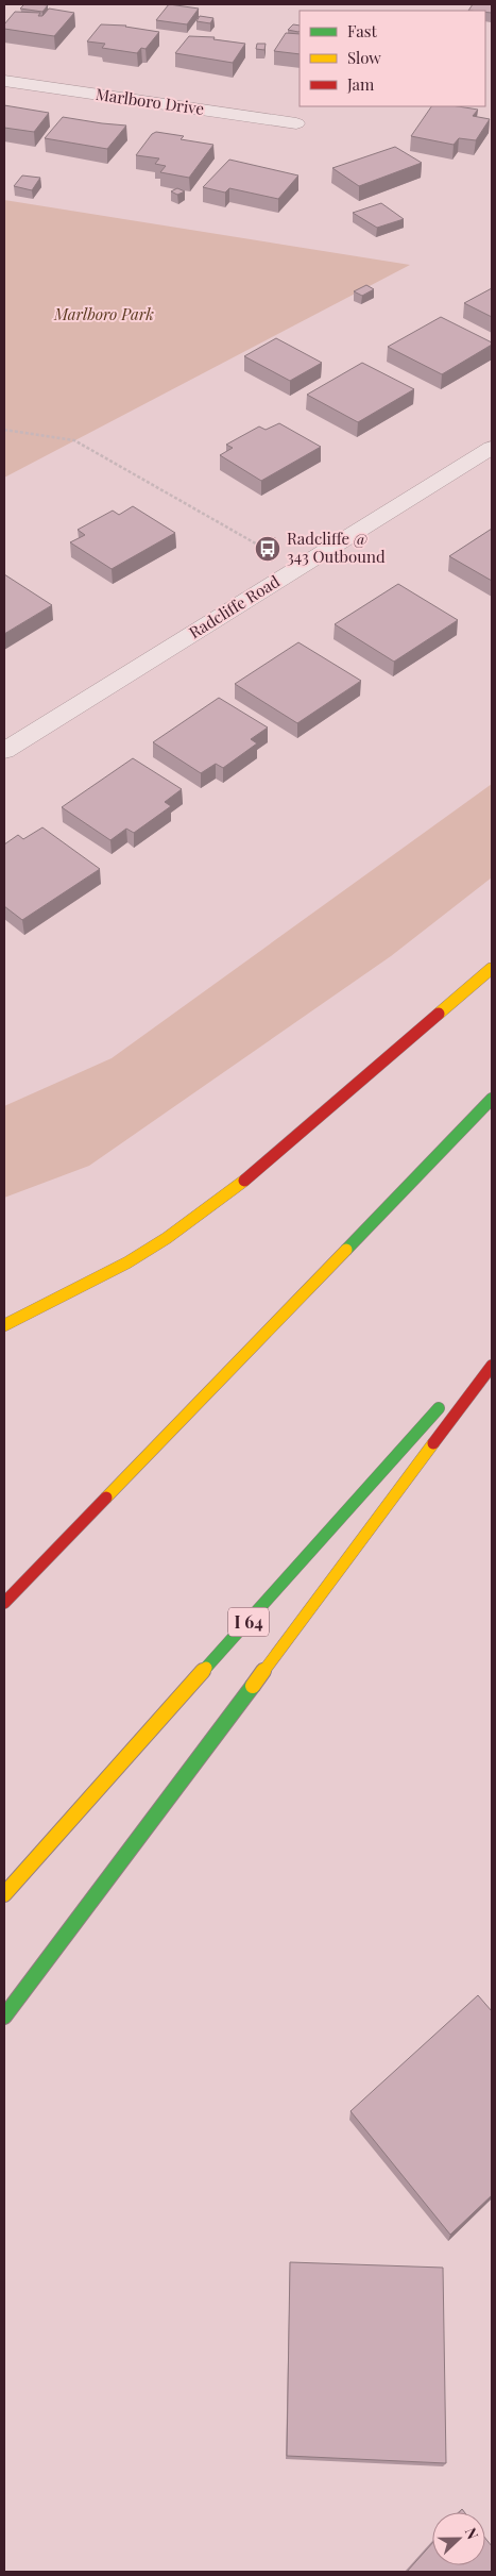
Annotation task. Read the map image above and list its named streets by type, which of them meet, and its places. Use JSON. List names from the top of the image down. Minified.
{"streets":{"highway":["I 64"],"street":["Marlboro Drive","Radcliffe Road"]},"parks":["Marlboro Park"],"places":{"bus stop":["Radcliffe @ 343 Outbound"]},"legend":["Fast","Slow","Jam"],"north":"right"}
